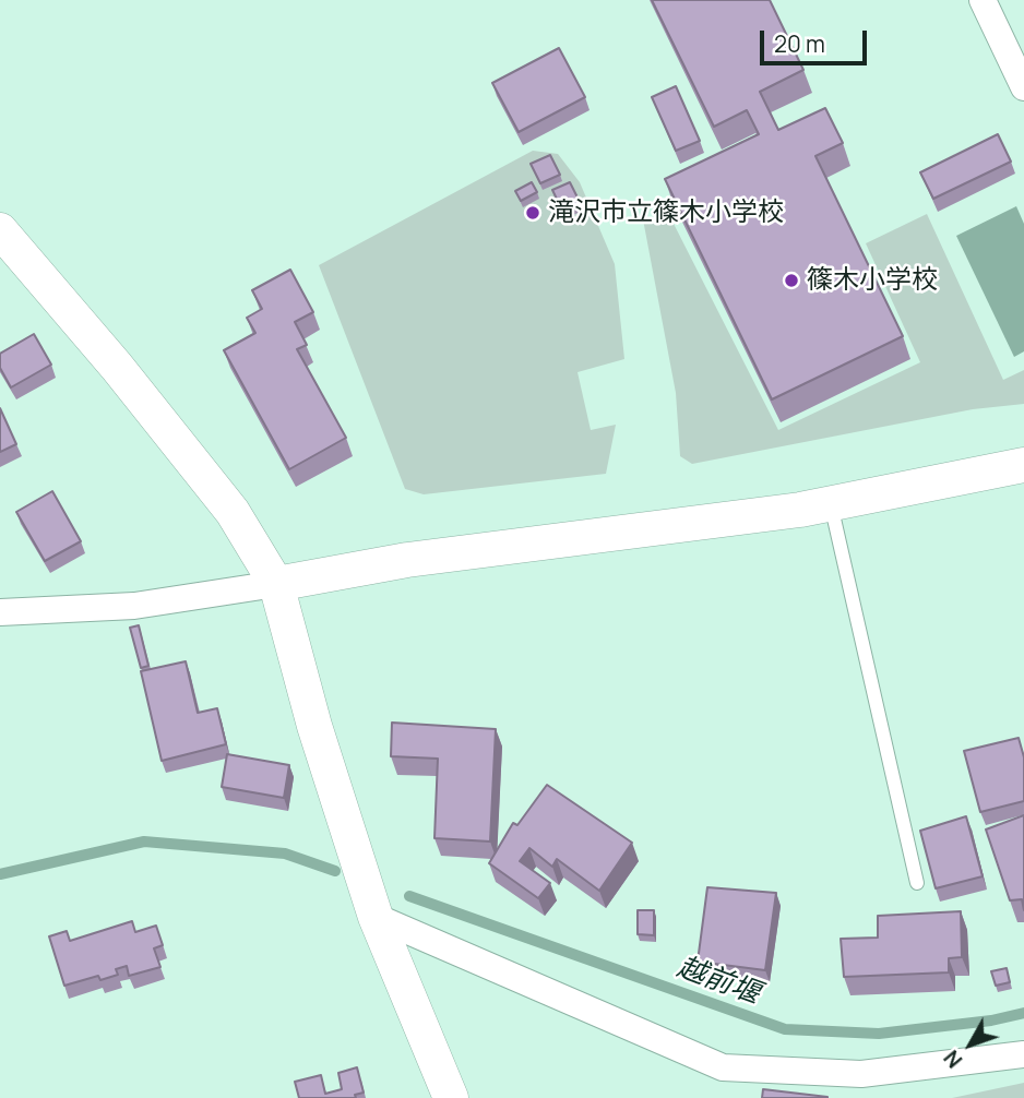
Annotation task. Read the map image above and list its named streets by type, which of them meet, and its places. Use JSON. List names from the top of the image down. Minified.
{"water":["越前堰"],"places":["滝沢市立篠木小学校","篠木小学校"],"scale_bar":"20 m","north":"bottom left"}
